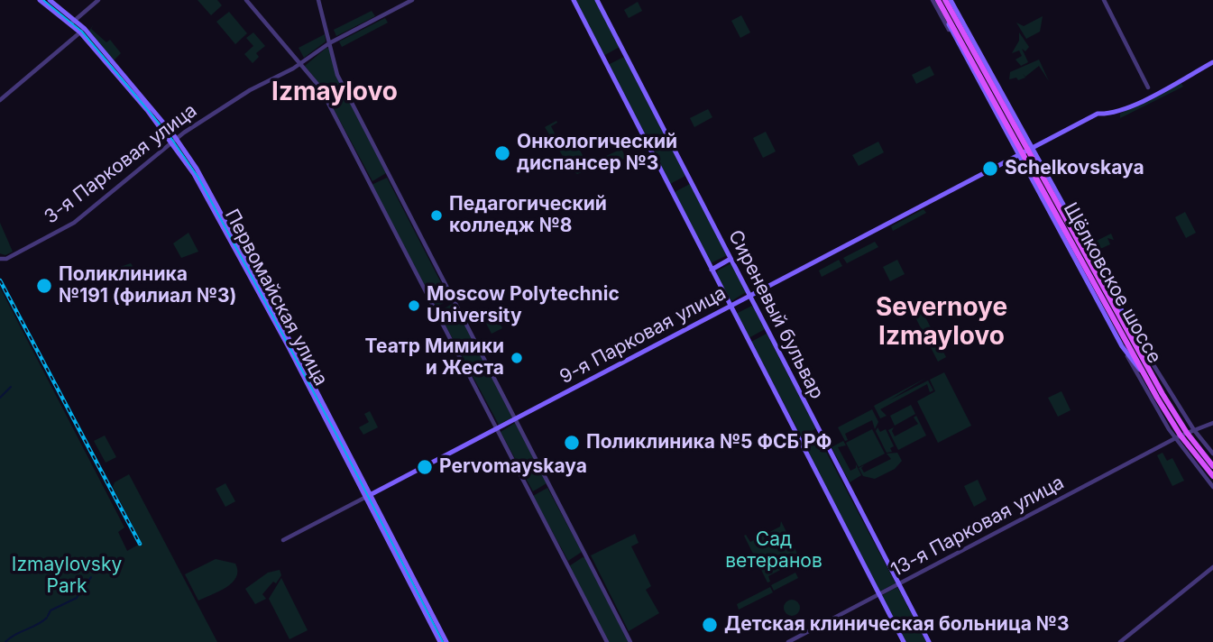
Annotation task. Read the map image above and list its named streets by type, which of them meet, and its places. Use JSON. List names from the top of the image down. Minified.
{"streets":{"main road":["Щёлковское шоссе","Первомайская улица","Сиреневый бульвар","9-я Парковая улица"],"street":["3-я Парковая улица","13-я Парковая улица"]},"crossings":[["3-я Парковая улица","Первомайская улица"],["Щёлковское шоссе","13-я Парковая улица"],["Первомайская улица","9-я Парковая улица"],["Сиреневый бульвар","9-я Парковая улица"],["Сиреневый бульвар","13-я Парковая улица"]],"districts":["Izmaylovo","Severnoye Izmaylovo"],"parks":["Сад ветеранов","Izmaylovsky Park"],"places":["Онкологический диспансер №3","Schelkovskaya","Педагогический колледж №8","Поликлиника №191 (филиал №3)","Moscow Polytechnic University","Театр Мимики и Жеста","Поликлиника №5 ФСБ РФ","Pervomayskaya","Детская клиническая больница №3"]}
